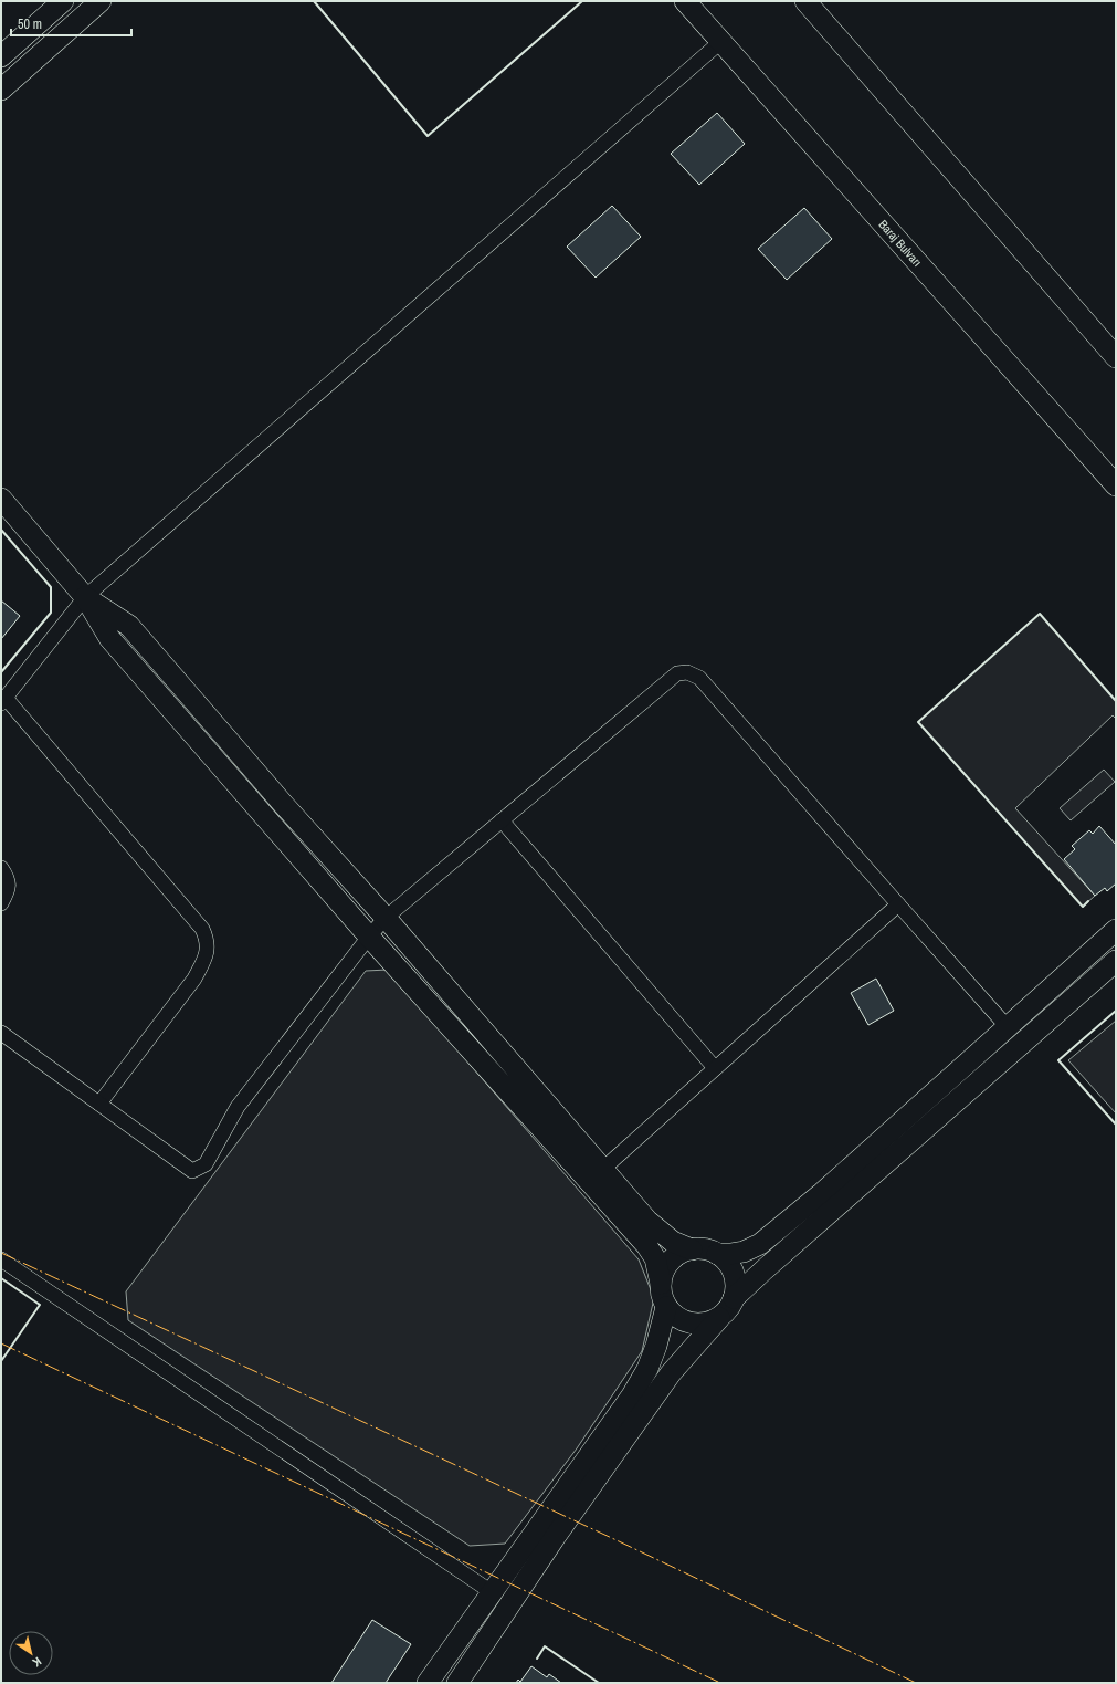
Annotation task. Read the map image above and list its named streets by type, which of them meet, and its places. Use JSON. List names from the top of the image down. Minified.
{"streets":{"street":["Baraj Bulvarı"]},"scale_bar":"50 m","north":"bottom right"}
